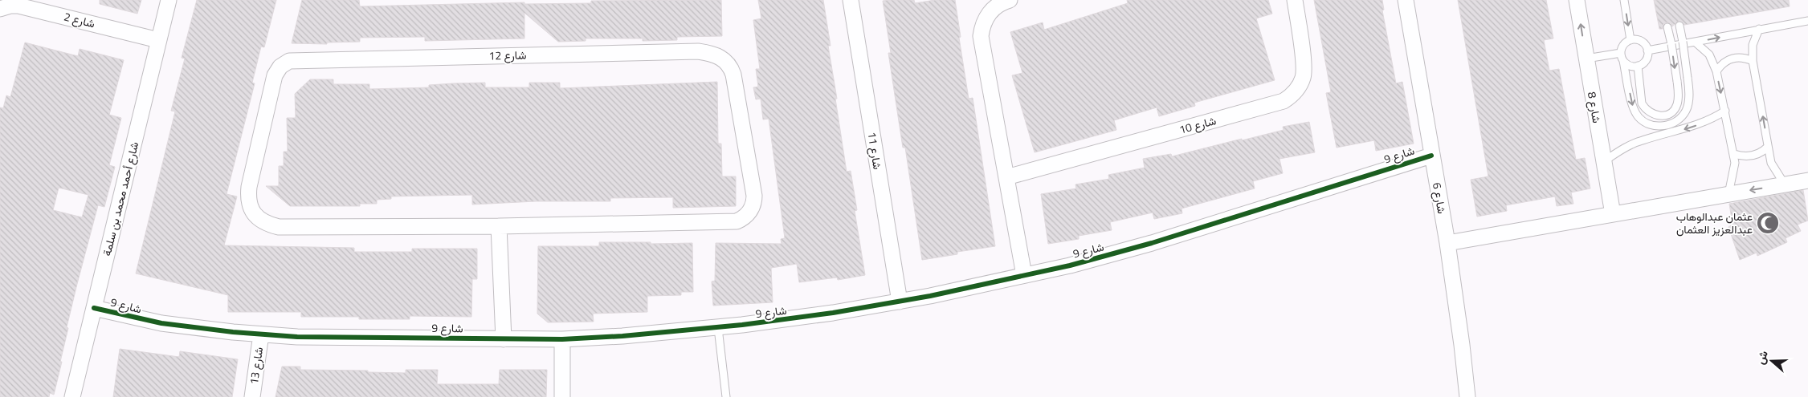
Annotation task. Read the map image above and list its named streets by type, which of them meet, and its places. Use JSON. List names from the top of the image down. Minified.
{"streets":{"street":["شارع 2","شارع 12","شارع 8","شارع 10","شارع 11","شارع 9","شارع 6","شارع أحمد محمد بن سلمة","شارع 13"]},"crossings":[["شارع 2","شارع أحمد محمد بن سلمة"],["شارع 11","شارع 9"],["شارع 9","شارع 6"],["شارع 9","شارع أحمد محمد بن سلمة"],["شارع 9","شارع 13"]],"places":{"mosque":["عثمان عبدالوهاب عبدالعزيز العثمان"]},"north":"left"}
